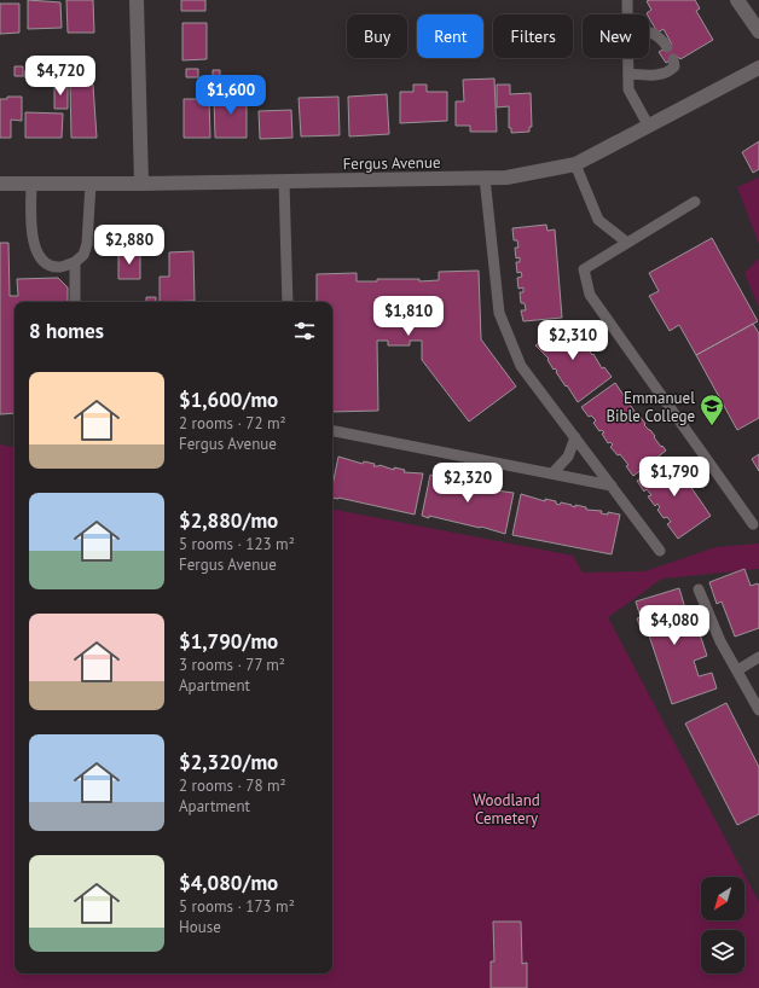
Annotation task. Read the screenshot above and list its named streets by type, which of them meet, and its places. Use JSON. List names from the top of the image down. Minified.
{"streets":{"street":["Fergus Avenue"]},"parks":["Woodland Cemetery"],"places":{"school or university":["Emmanuel Bible College"]},"north":"bottom left","page":{"chip":["Buy","Rent","Filters","New"],"price":["$4,720","$1,600","$2,880","$1,810","$2,310","$1,790","$2,320","$4,080"],"heading":"8 homes","list":[{"name":"$1,600/mo","note":"2 rooms · 72 m² · Fergus Avenue"},{"name":"$2,880/mo","note":"5 rooms · 123 m² · Fergus Avenue"},{"name":"$1,790/mo","note":"3 rooms · 77 m² · Apartment"},{"name":"$2,320/mo","note":"2 rooms · 78 m² · Apartment"},{"name":"$4,080/mo","note":"5 rooms · 173 m² · House"}]}}
